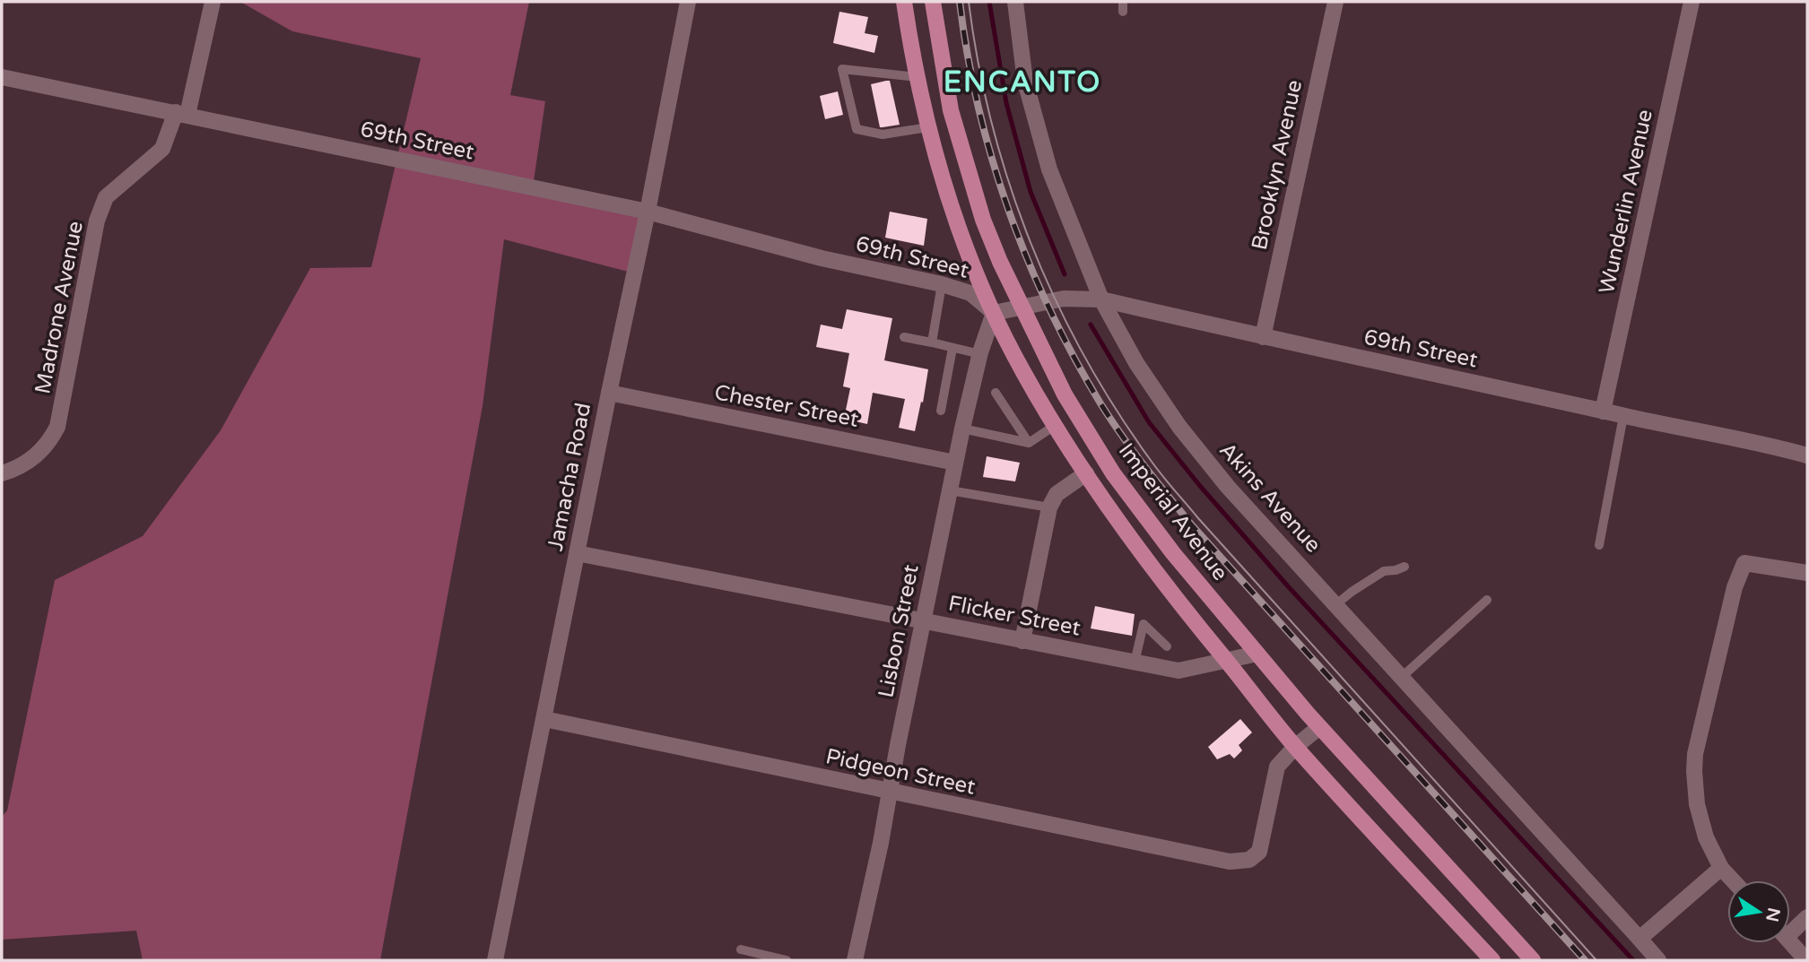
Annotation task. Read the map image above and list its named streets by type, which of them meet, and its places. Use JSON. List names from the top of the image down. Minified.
{"streets":{"main road":["Imperial Avenue"],"street":["69th Street","Brooklyn Avenue","Wunderlin Avenue","Madrone Avenue","Chester Street","Jamacha Road","Akins Avenue","Flicker Street","Lisbon Street","Pidgeon Street"]},"crossings":[["69th Street","Brooklyn Avenue"],["69th Street","Wunderlin Avenue"],["69th Street","Madrone Avenue"],["69th Street","Jamacha Road"],["69th Street","Akins Avenue"],["69th Street","Imperial Avenue"],["69th Street","Lisbon Street"],["Chester Street","Jamacha Road"],["Chester Street","Lisbon Street"],["Jamacha Road","Flicker Street"],["Jamacha Road","Pidgeon Street"],["Imperial Avenue","Flicker Street"],["Flicker Street","Lisbon Street"],["Lisbon Street","Pidgeon Street"]],"districts":["ENCANTO"],"north":"right"}
